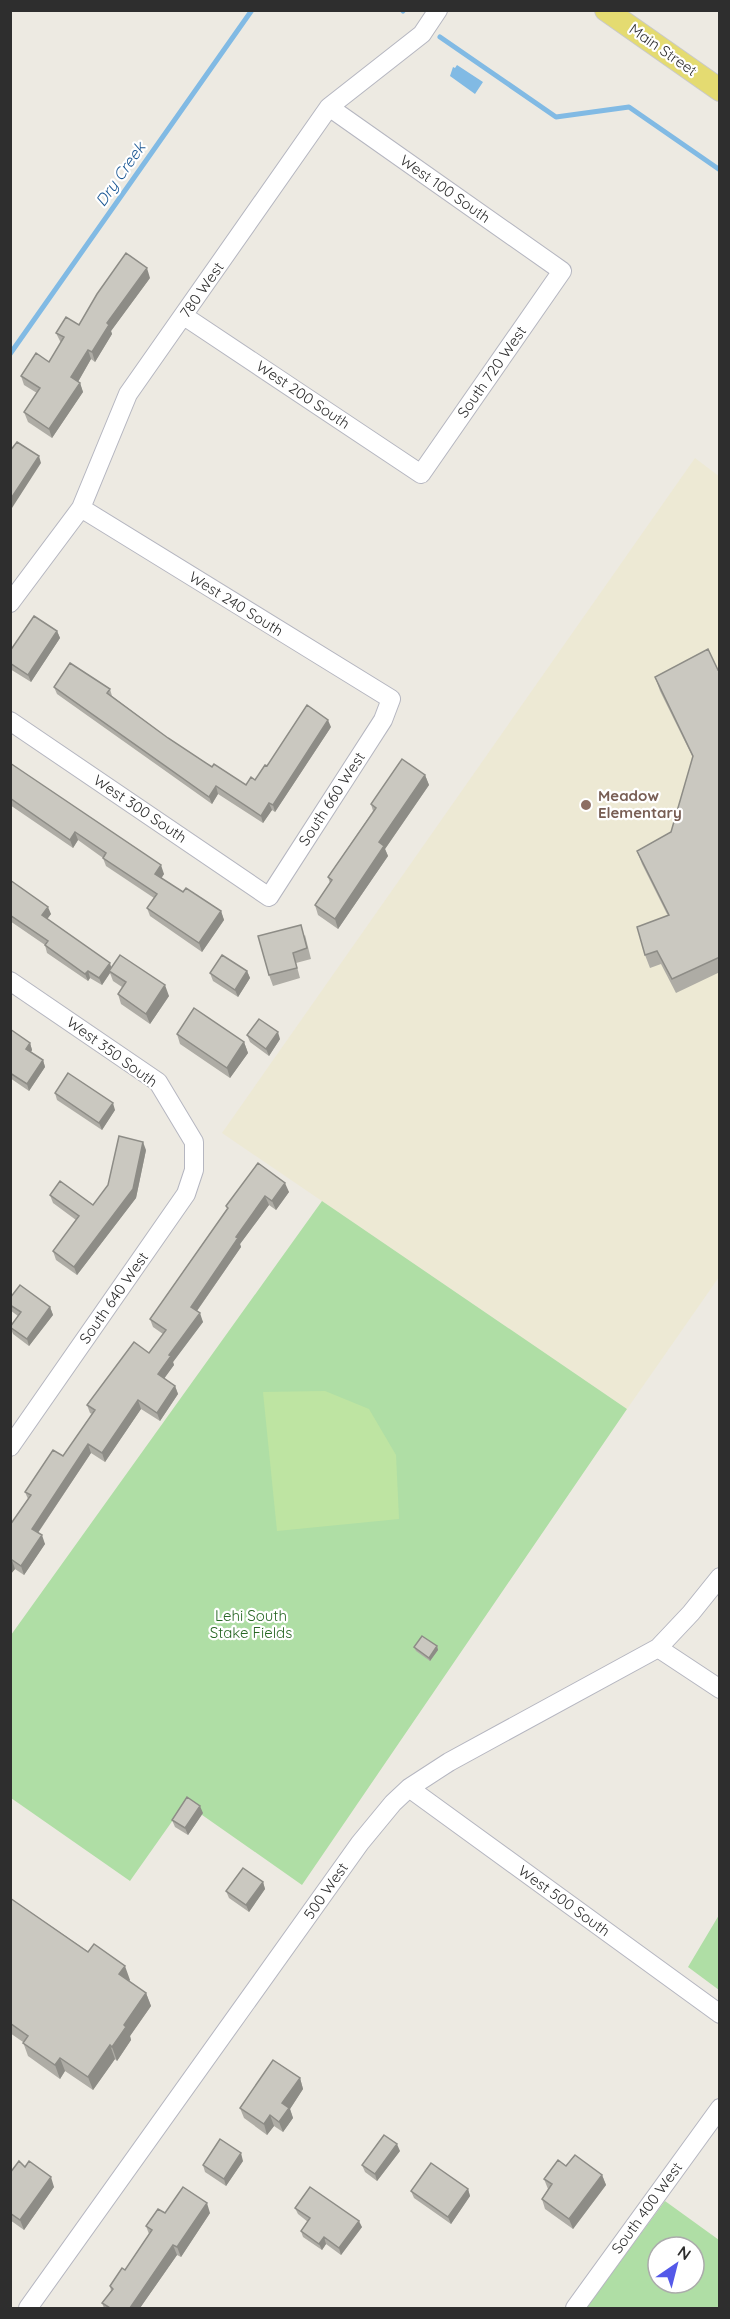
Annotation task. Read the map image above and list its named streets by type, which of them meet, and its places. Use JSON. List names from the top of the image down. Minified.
{"streets":{"main road":["Main Street"],"street":["West 100 South","780 West","South 720 West","West 200 South","West 240 South","South 660 West","West 300 South","West 350 South","South 640 West","500 West","West 500 South","South 400 West"]},"crossings":[["West 100 South","780 West"],["West 100 South","South 720 West"],["780 West","West 200 South"],["780 West","West 240 South"],["South 720 West","West 200 South"],["West 240 South","South 660 West"],["South 660 West","West 300 South"],["West 350 South","South 640 West"],["500 West","West 500 South"]],"water":["Dry Creek"],"parks":["Lehi South Stake Fields"],"places":["Meadow Elementary"],"north":"top right"}
